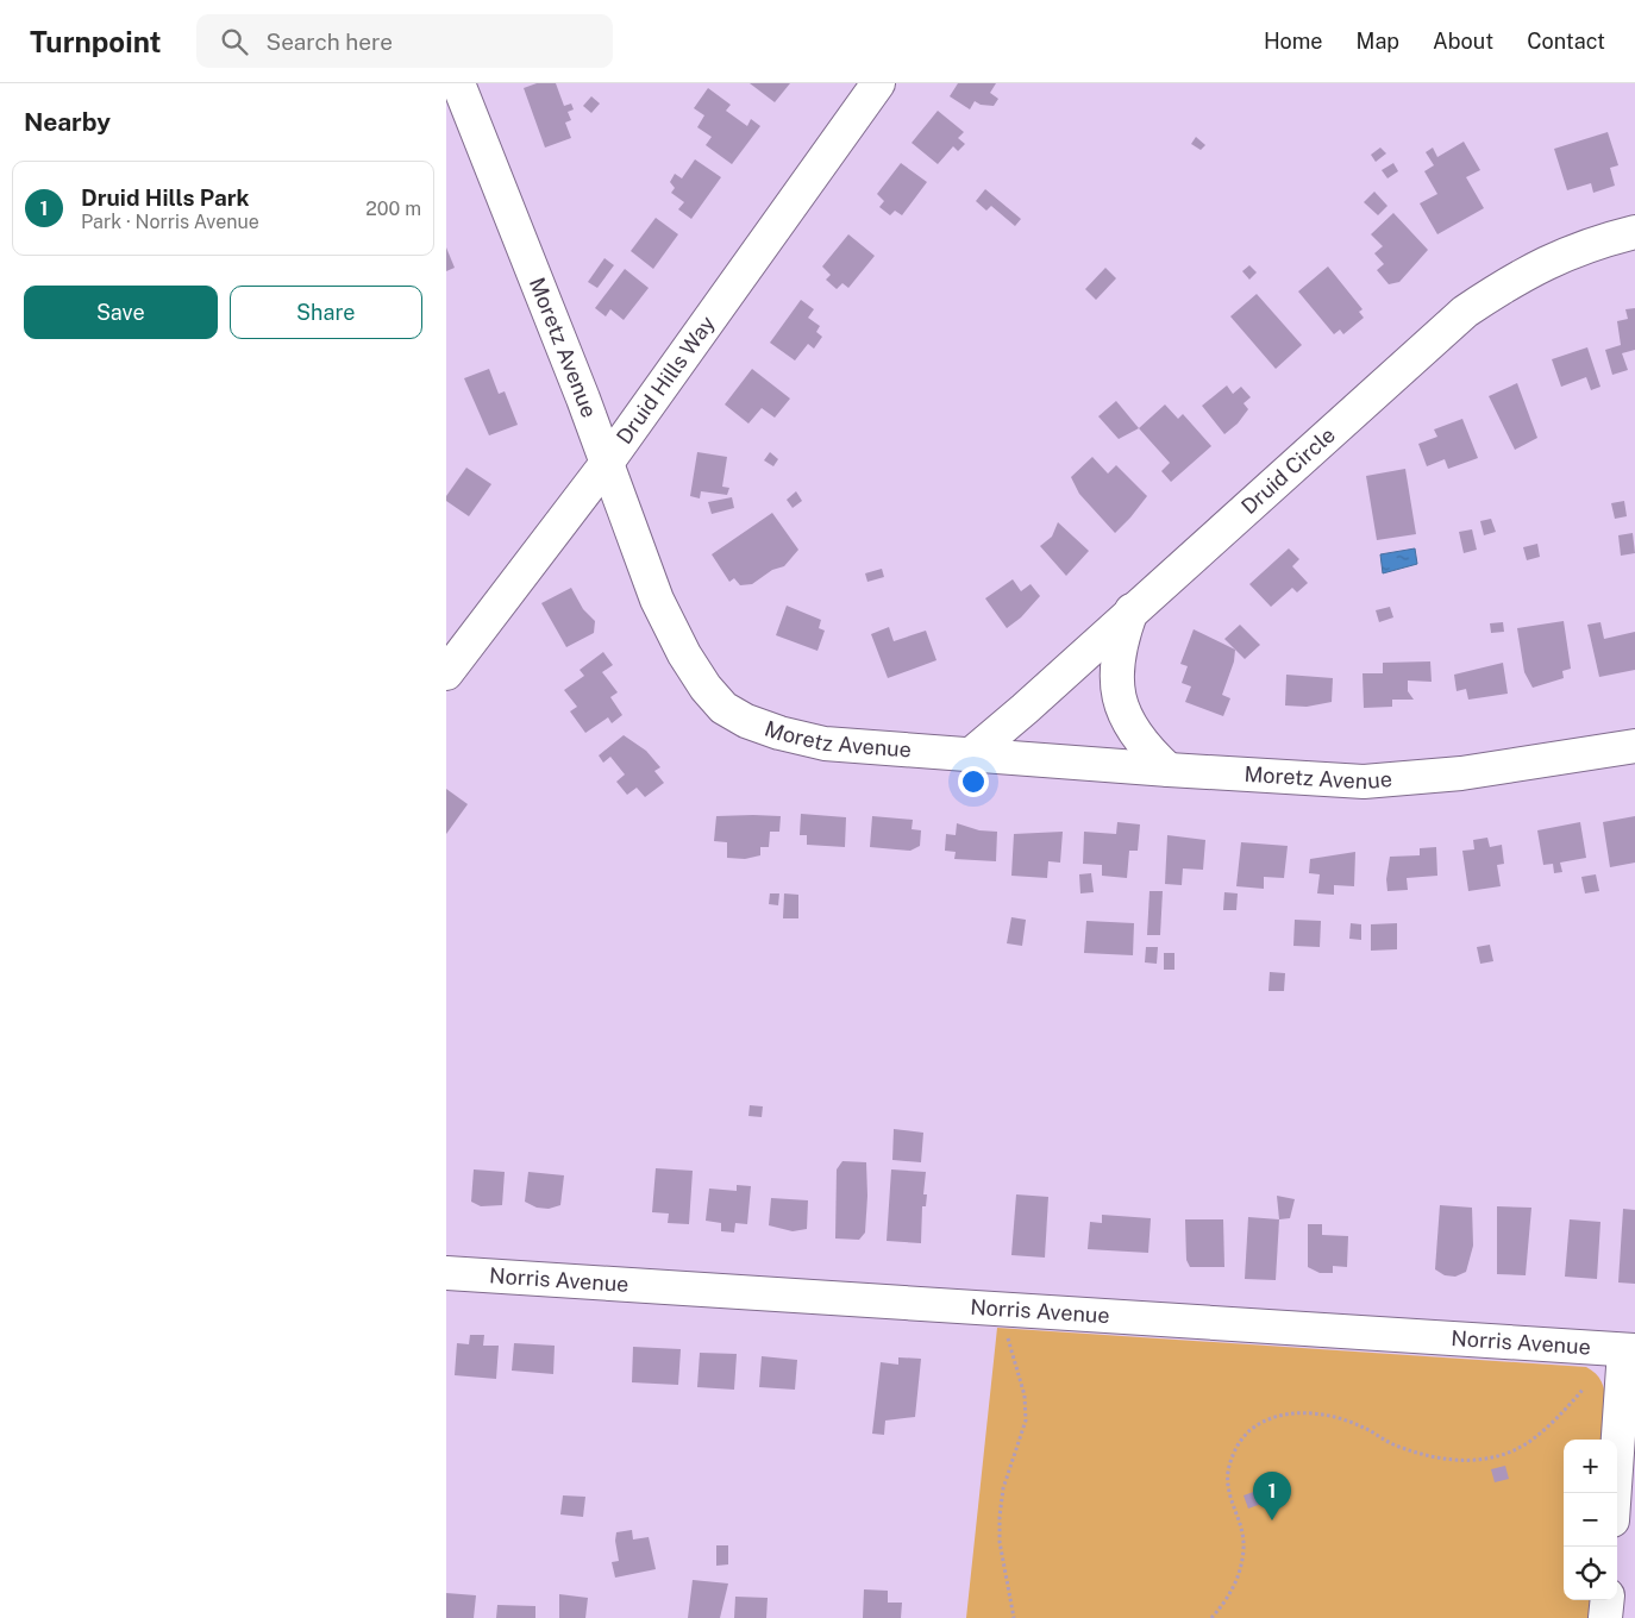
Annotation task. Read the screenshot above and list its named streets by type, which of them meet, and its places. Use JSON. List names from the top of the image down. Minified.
{"streets":{"street":["Moretz Avenue","Druid Hills Way","Druid Circle","Norris Avenue"]},"crossings":[["Moretz Avenue","Druid Hills Way"],["Moretz Avenue","Druid Circle"]],"page":{"header":"Turnpoint","search":"Search here","nav":["Home","Map","About","Contact"],"heading":"Nearby","list":[{"mark":"1","name":"Druid Hills Park","note":"Park · Norris Avenue","value":"200 m"}],"buttons":["Save","Share"],"map_buttons":["+","−"],"pins":"1"}}
